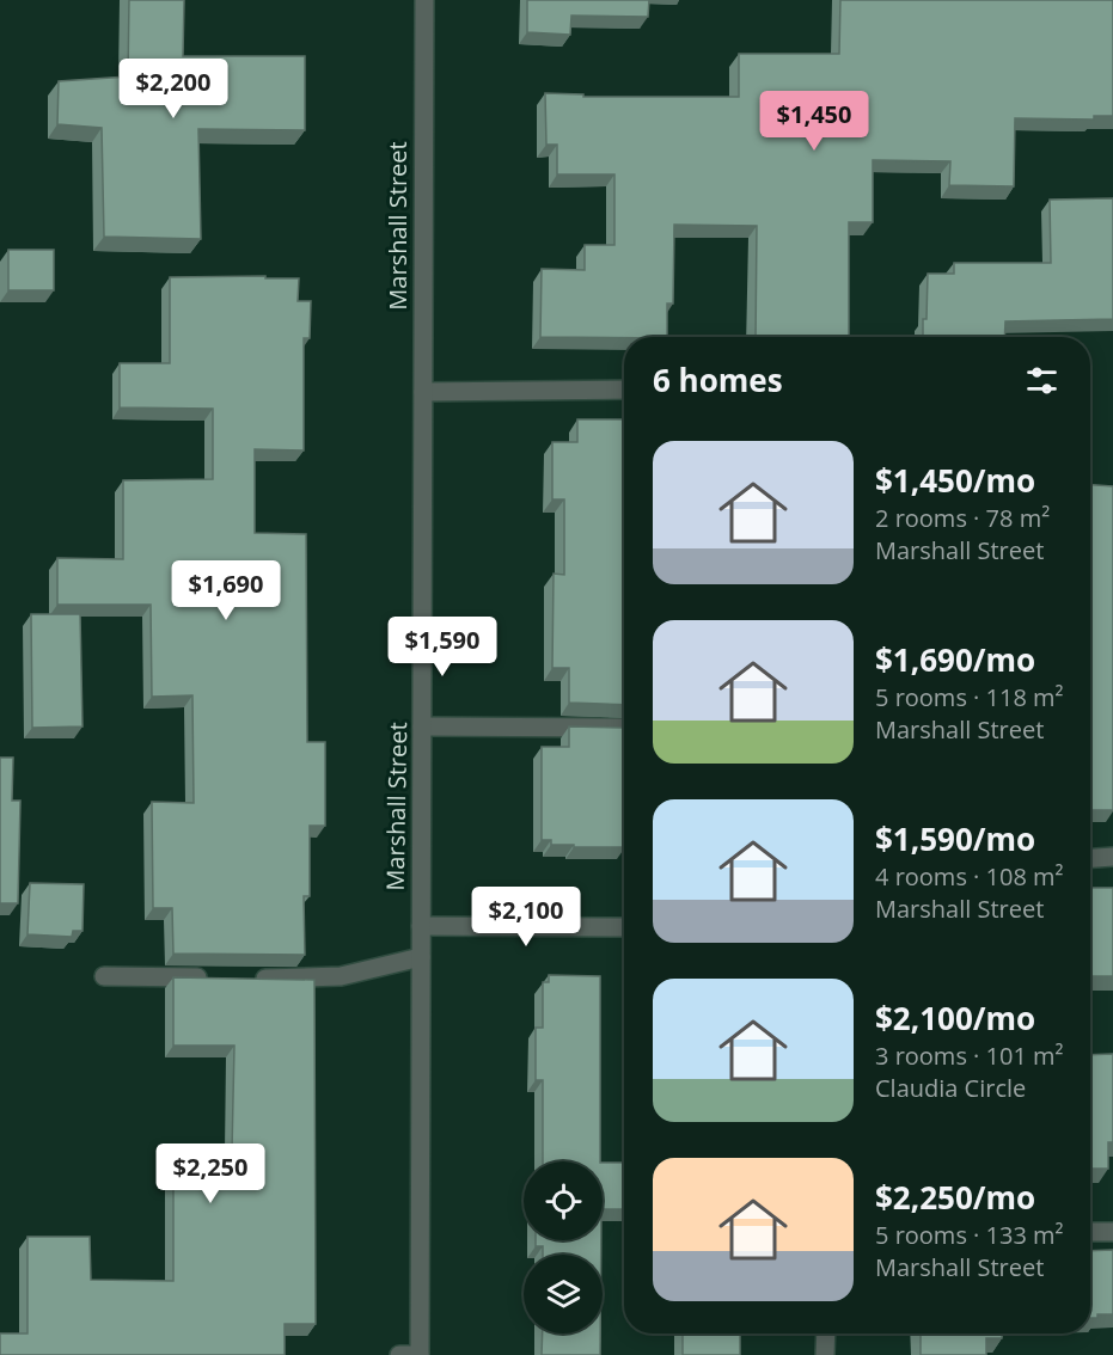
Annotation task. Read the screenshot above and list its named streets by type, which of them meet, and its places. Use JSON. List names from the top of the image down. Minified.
{"streets":{"street":["Marshall Street"]},"page":{"price":["$2,200","$1,450","$1,690","$1,590","$2,100","$2,250"],"heading":"6 homes","list":[{"name":"$1,450/mo","note":"2 rooms · 78 m² · Marshall Street"},{"name":"$1,690/mo","note":"5 rooms · 118 m² · Marshall Street"},{"name":"$1,590/mo","note":"4 rooms · 108 m² · Marshall Street"},{"name":"$2,100/mo","note":"3 rooms · 101 m² · Claudia Circle"},{"name":"$2,250/mo","note":"5 rooms · 133 m² · Marshall Street"}]}}
